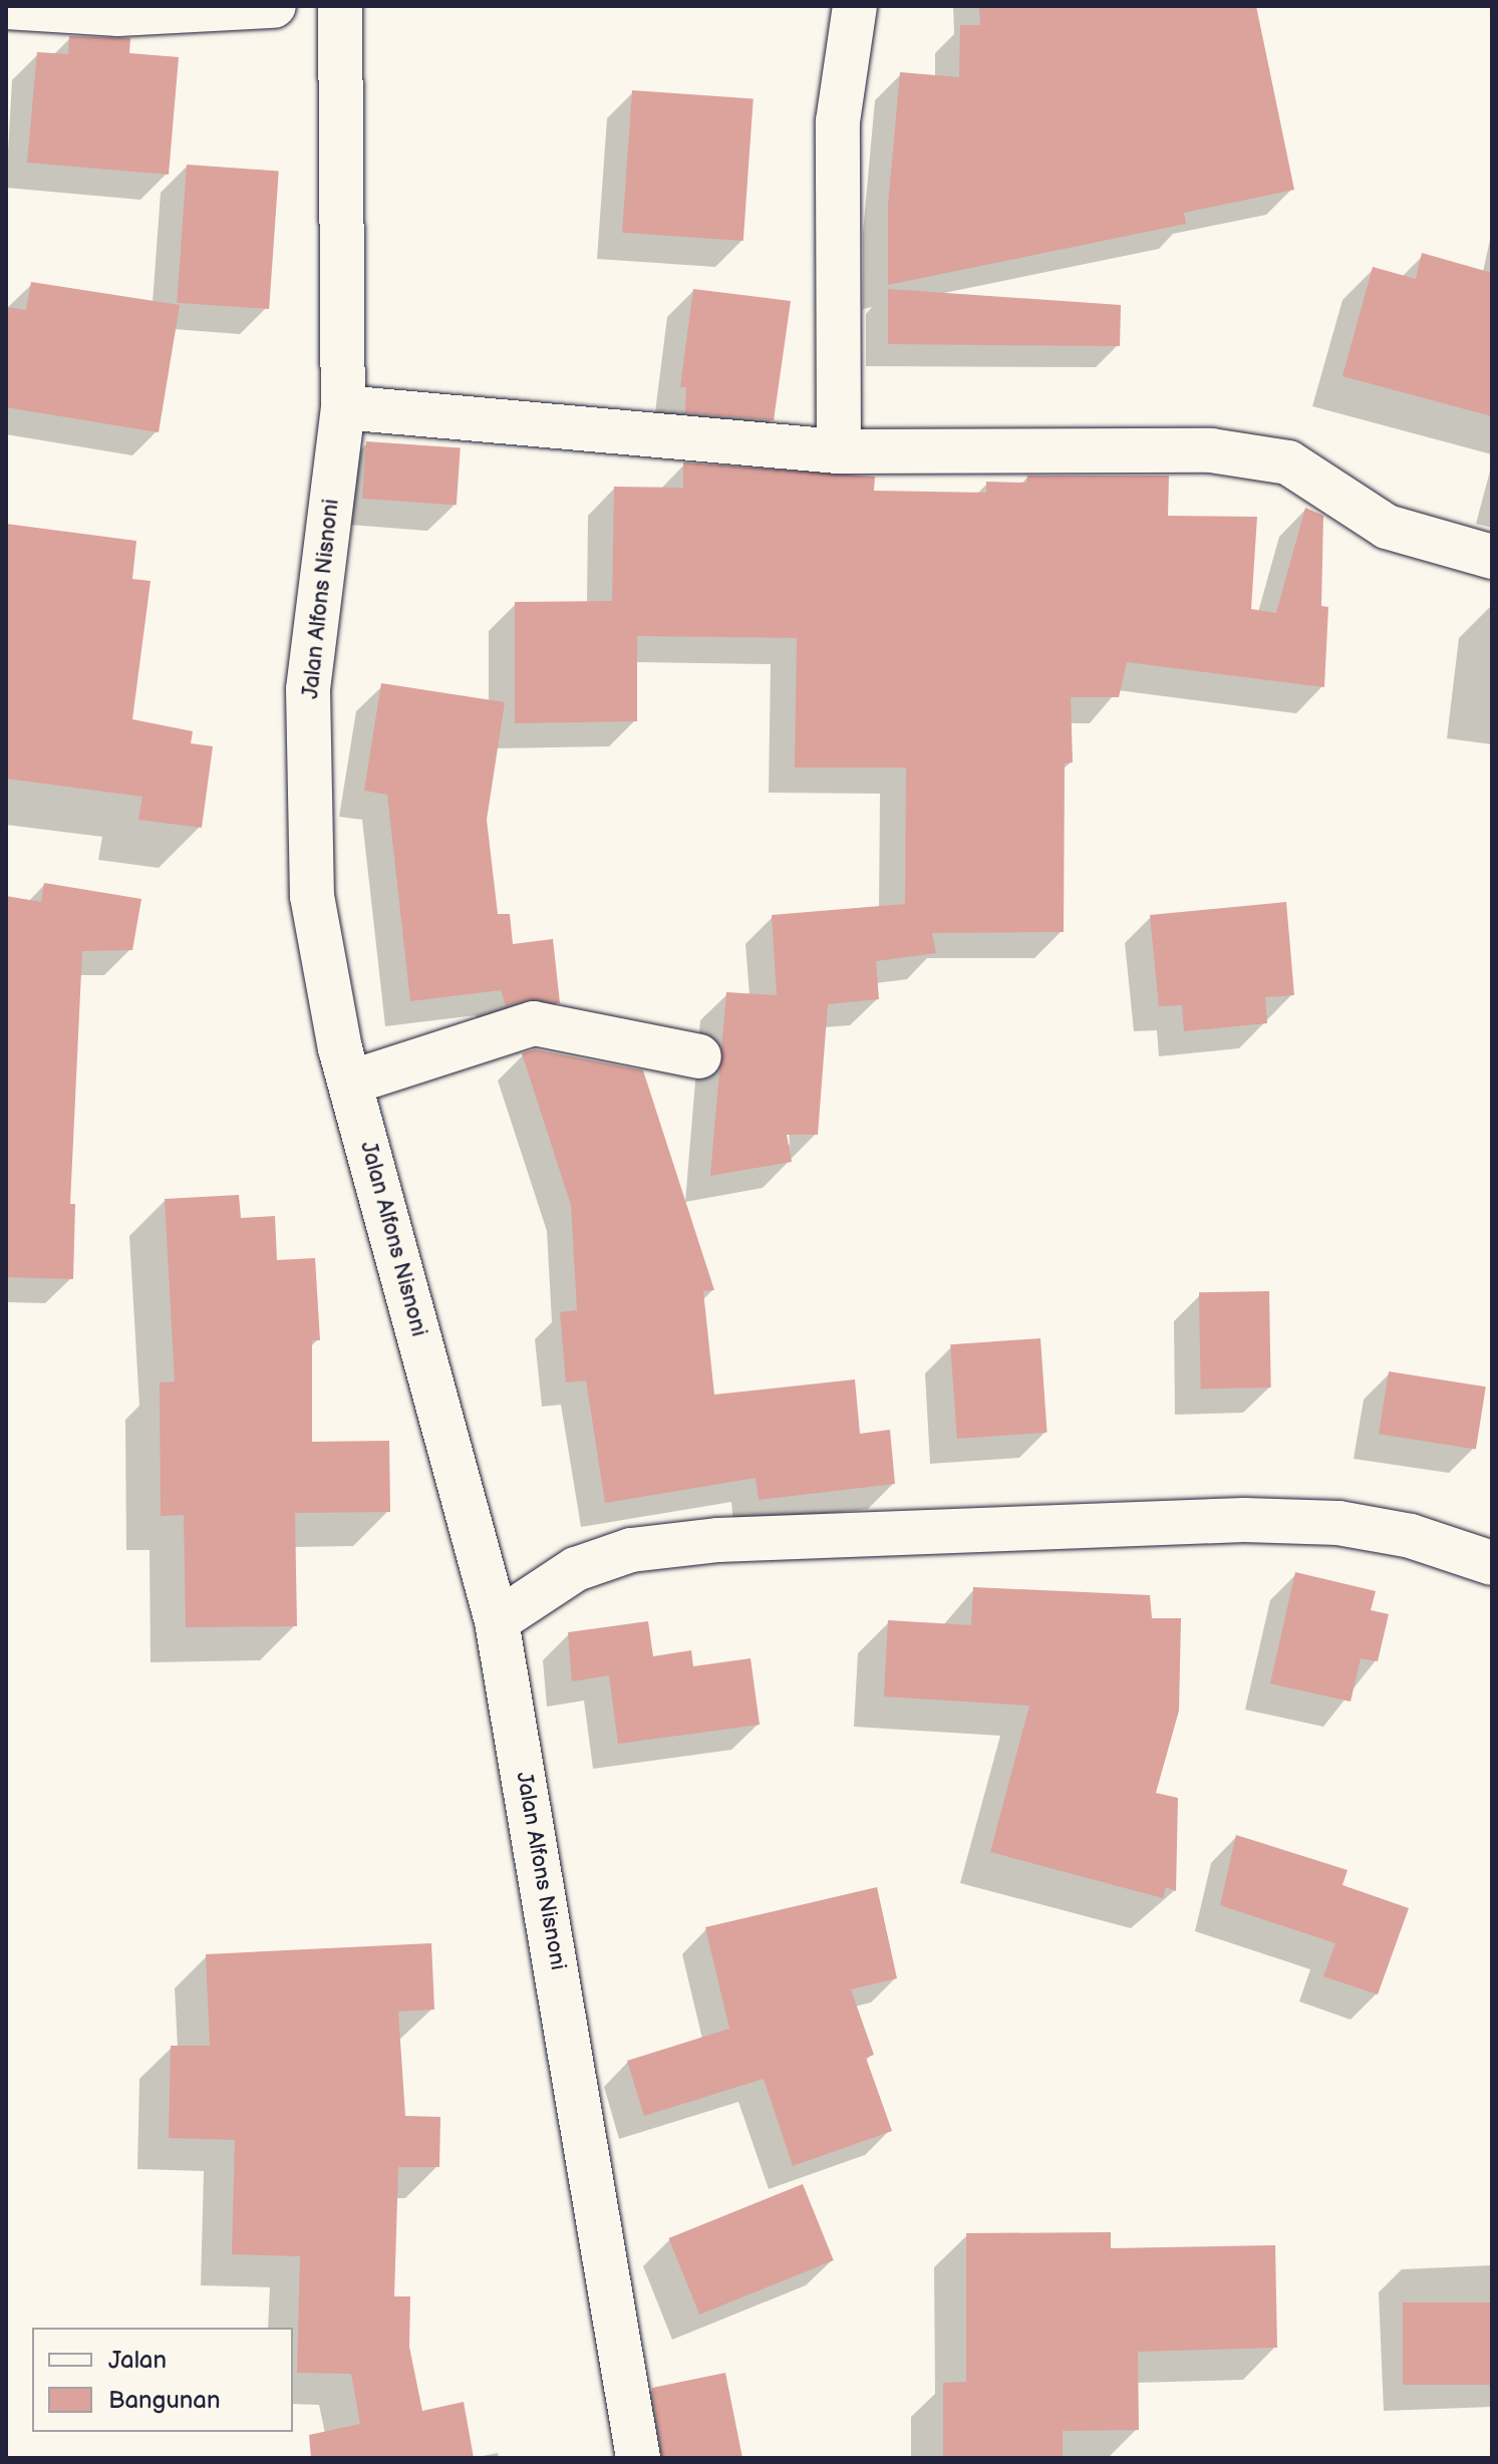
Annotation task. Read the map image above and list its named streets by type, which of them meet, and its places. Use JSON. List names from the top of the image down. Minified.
{"streets":{"street":["Jalan Alfons Nisnoni"]},"legend":["Jalan","Bangunan"]}
